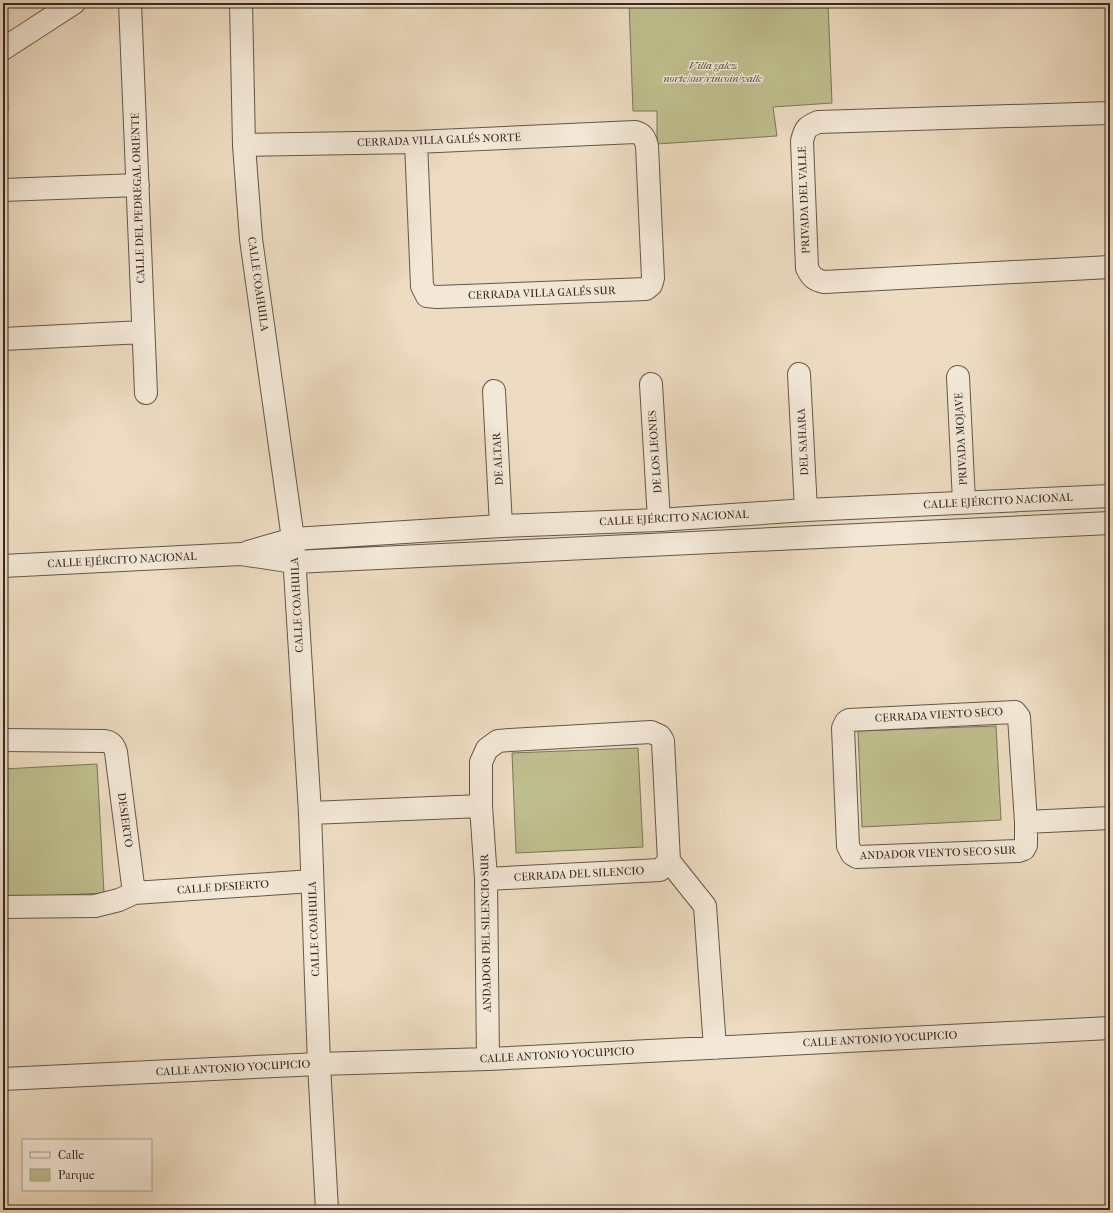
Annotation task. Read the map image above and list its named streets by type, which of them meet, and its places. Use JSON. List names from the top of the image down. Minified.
{"streets":{"street":["CERRADA VILLA GALÉS NORTE","CALLE DEL PEDREGAL ORIENTE","PRIVADA DEL VALLE","CALLE COAHUILA","CERRADA VILLA GALÉS SUR","PRIVADA MOJAVE","DEL SAHARA","DE LOS LEONES","DE ALTAR","CALLE EJÉRCITO NACIONAL","CERRADA VIENTO SECO","DESIERTO","ANDADOR VIENTO SECO SUR","CERRADA DEL SILENCIO","CALLE DESIERTO","ANDADOR DEL SILENCIO SUR","CALLE ANTONIO YOCUPICIO"]},"crossings":[["CERRADA VILLA GALÉS NORTE","CALLE COAHUILA"],["CERRADA VILLA GALÉS NORTE","CERRADA VILLA GALÉS SUR"],["CALLE COAHUILA","CALLE EJÉRCITO NACIONAL"],["CALLE COAHUILA","CALLE DESIERTO"],["CALLE COAHUILA","CALLE ANTONIO YOCUPICIO"],["PRIVADA MOJAVE","CALLE EJÉRCITO NACIONAL"],["DEL SAHARA","CALLE EJÉRCITO NACIONAL"],["DE LOS LEONES","CALLE EJÉRCITO NACIONAL"],["DE ALTAR","CALLE EJÉRCITO NACIONAL"],["CERRADA VIENTO SECO","ANDADOR VIENTO SECO SUR"],["DESIERTO","CALLE DESIERTO"],["CERRADA DEL SILENCIO","ANDADOR DEL SILENCIO SUR"],["ANDADOR DEL SILENCIO SUR","CALLE ANTONIO YOCUPICIO"]],"parks":["Villa galez norte/sur/rincoin/valle"],"legend":["Calle","Parque"]}
